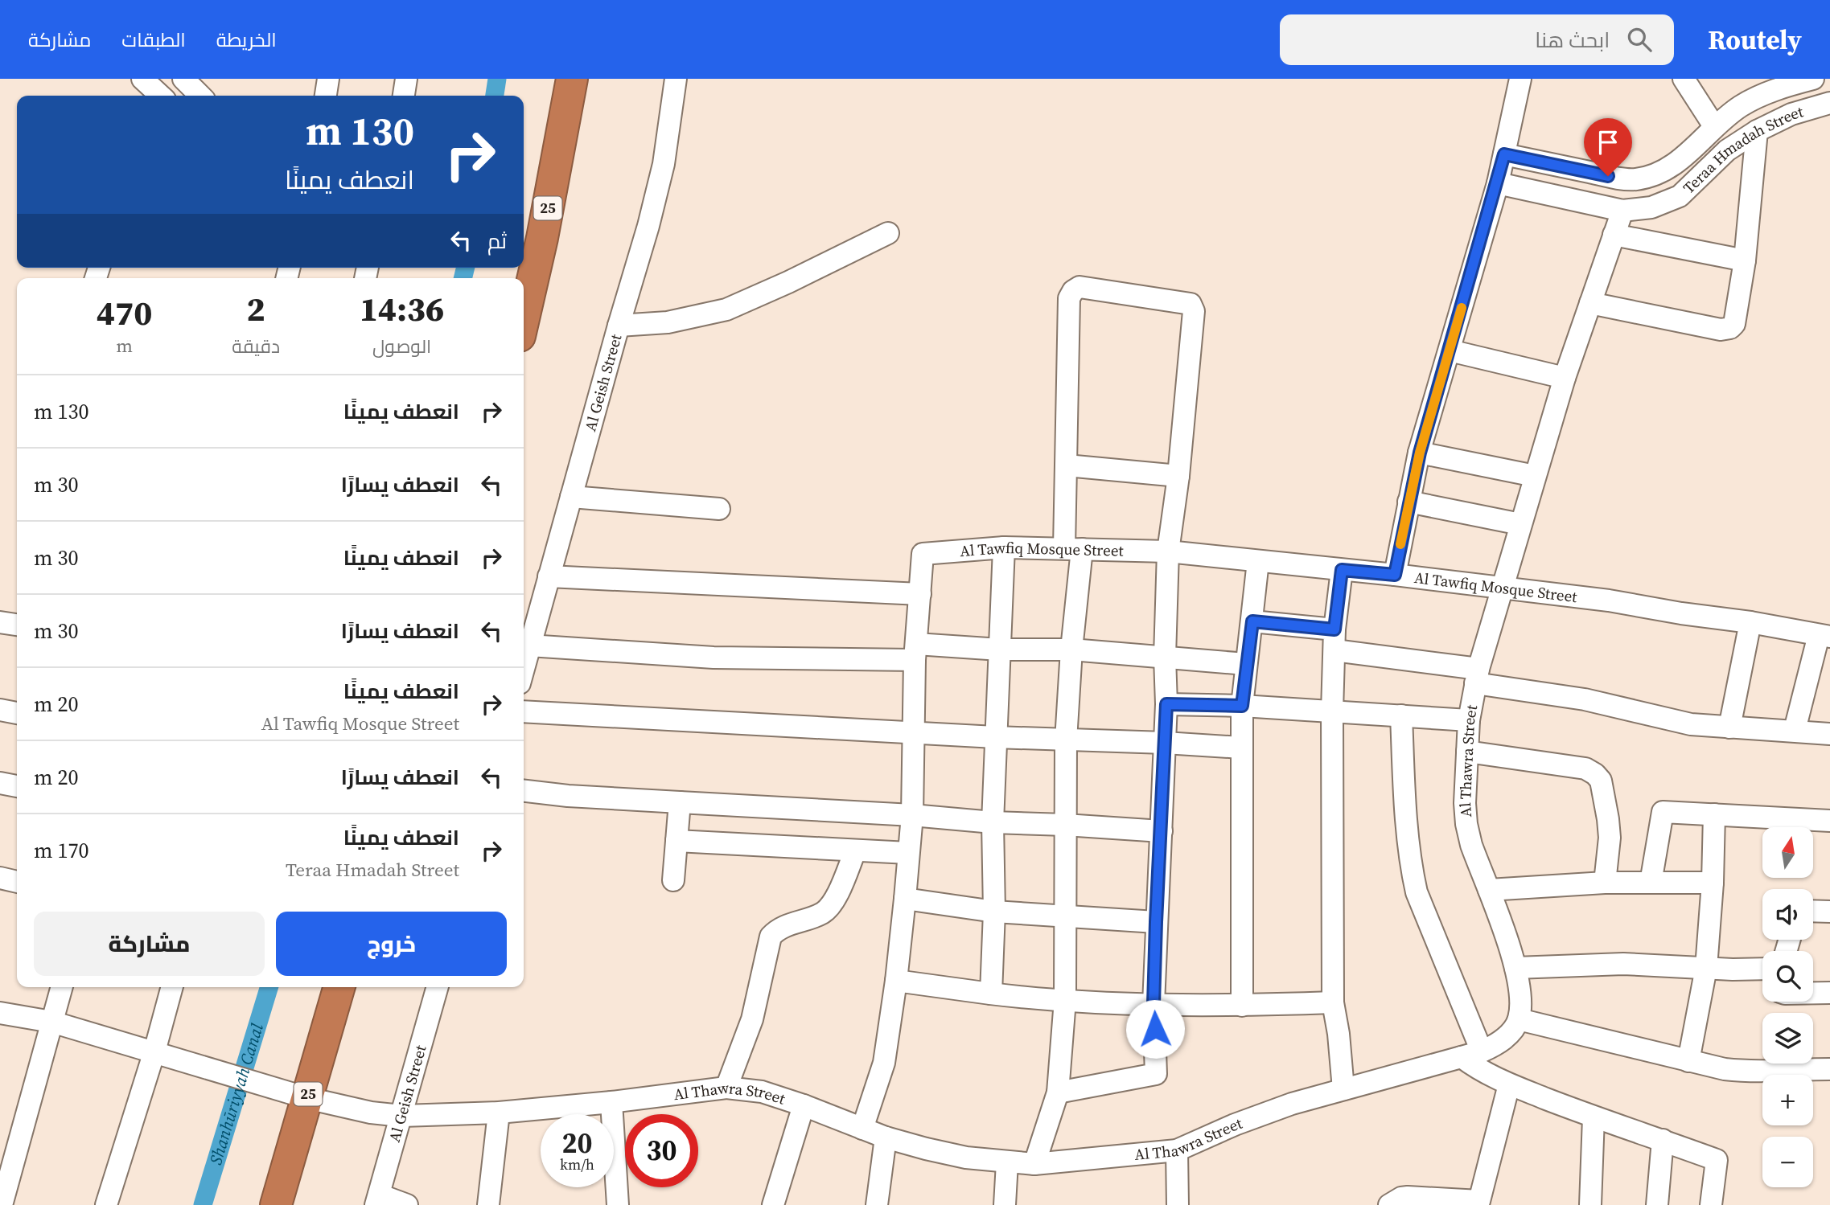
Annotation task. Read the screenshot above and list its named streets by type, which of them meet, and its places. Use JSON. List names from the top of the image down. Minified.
{"streets":{"highway":["25"],"street":["Teraa Hmadah Street","Al Geish Street","Al Tawfiq Mosque Street","Al Thawra Street"]},"crossings":[["Teraa Hmadah Street","Al Thawra Street"],["25","Al Thawra Street"],["Al Geish Street","Al Thawra Street"],["Al Tawfiq Mosque Street","Al Thawra Street"]],"water":["Shanhūriyyah Canal"],"north":"top","page":{"header":"Routely","search":"ابحث هنا","nav":["الخريطة","الطبقات","مشاركة"],"turn":["130 m","انعطف يمينًا"],"then":"ثم","eta":["14:36","الوصول","2","دقيقة","470","m"],"list":[{"name":"انعطف يمينًا","value":"130 m"},{"name":"انعطف يسارًا","value":"30 m"},{"name":"انعطف يمينًا","value":"30 m"},{"name":"انعطف يسارًا","value":"30 m"},{"name":"انعطف يمينًا","note":"Al Tawfiq Mosque Street","value":"20 m"},{"name":"انعطف يسارًا","value":"20 m"},{"name":"انعطف يمينًا","note":"Teraa Hmadah Street","value":"170 m"}],"map_buttons":["+","−"],"buttons":["خروج","مشاركة"],"speed":"20 km/h","limit":"30"}}
